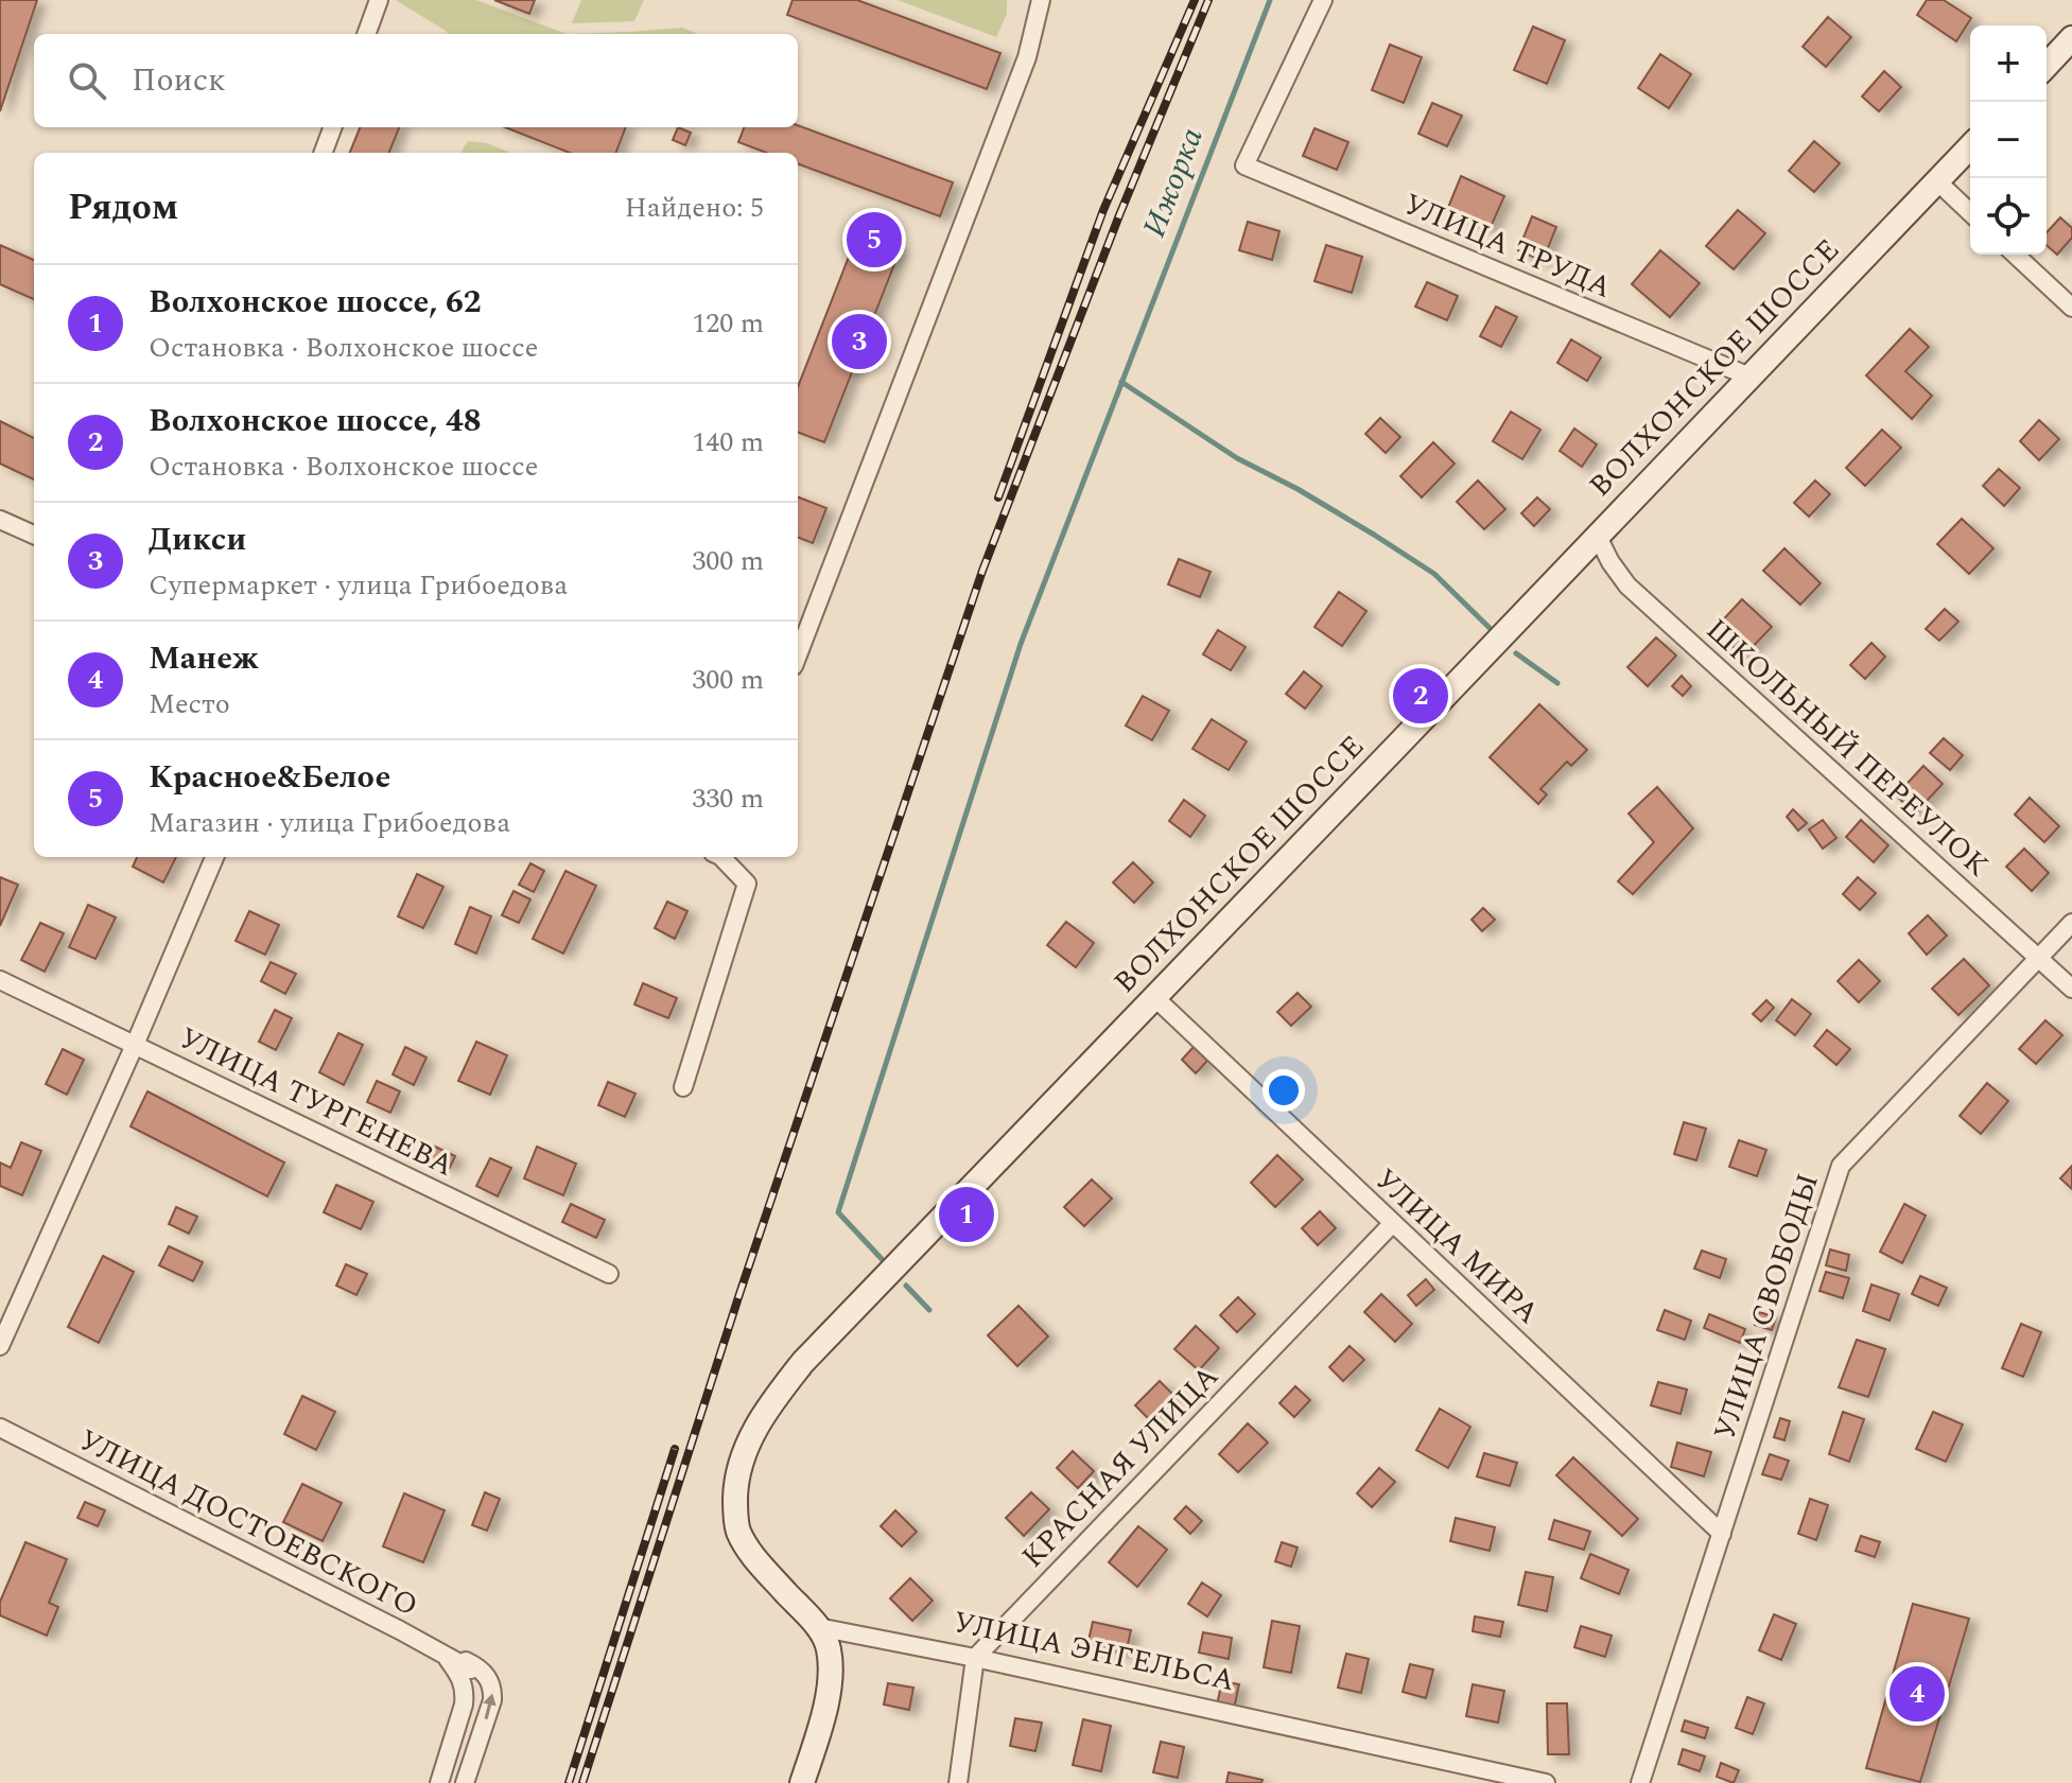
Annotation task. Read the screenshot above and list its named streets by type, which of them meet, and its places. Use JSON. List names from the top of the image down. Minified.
{"streets":{"street":["УЛИЦА ТРУДА","ВОЛХОНСКОЕ ШОССЕ","ШКОЛЬНЫЙ ПЕРЕУЛОК","УЛИЦА ТУРГЕНЕВА","УЛИЦА МИРА","УЛИЦА СВОБОДЫ","КРАСНАЯ УЛИЦА","УЛИЦА ДОСТОЕВСКОГО","УЛИЦА ЭНГЕЛЬСА"]},"crossings":[["УЛИЦА ТРУДА","ВОЛХОНСКОЕ ШОССЕ"],["ВОЛХОНСКОЕ ШОССЕ","ШКОЛЬНЫЙ ПЕРЕУЛОК"],["ВОЛХОНСКОЕ ШОССЕ","УЛИЦА МИРА"],["ВОЛХОНСКОЕ ШОССЕ","УЛИЦА ЭНГЕЛЬСА"],["ШКОЛЬНЫЙ ПЕРЕУЛОК","УЛИЦА СВОБОДЫ"],["УЛИЦА МИРА","УЛИЦА СВОБОДЫ"],["УЛИЦА МИРА","КРАСНАЯ УЛИЦА"],["КРАСНАЯ УЛИЦА","УЛИЦА ЭНГЕЛЬСА"]],"water":["Ижорка"],"page":{"map_buttons":["+","−"],"search":"Поиск","heading":["Рядом","Найдено: 5"],"pins":["5","3","2","1","4"],"list":[{"mark":"1","name":"Волхонское шоссе, 62","note":"Остановка · Волхонское шоссе","value":"120 m"},{"mark":"2","name":"Волхонское шоссе, 48","note":"Остановка · Волхонское шоссе","value":"140 m"},{"mark":"3","name":"Дикси","note":"Супермаркет · улица Грибоедова","value":"300 m"},{"mark":"4","name":"Манеж","note":"Место","value":"300 m"},{"mark":"5","name":"Красное&Белое","note":"Магазин · улица Грибоедова","value":"330 m"}]}}
